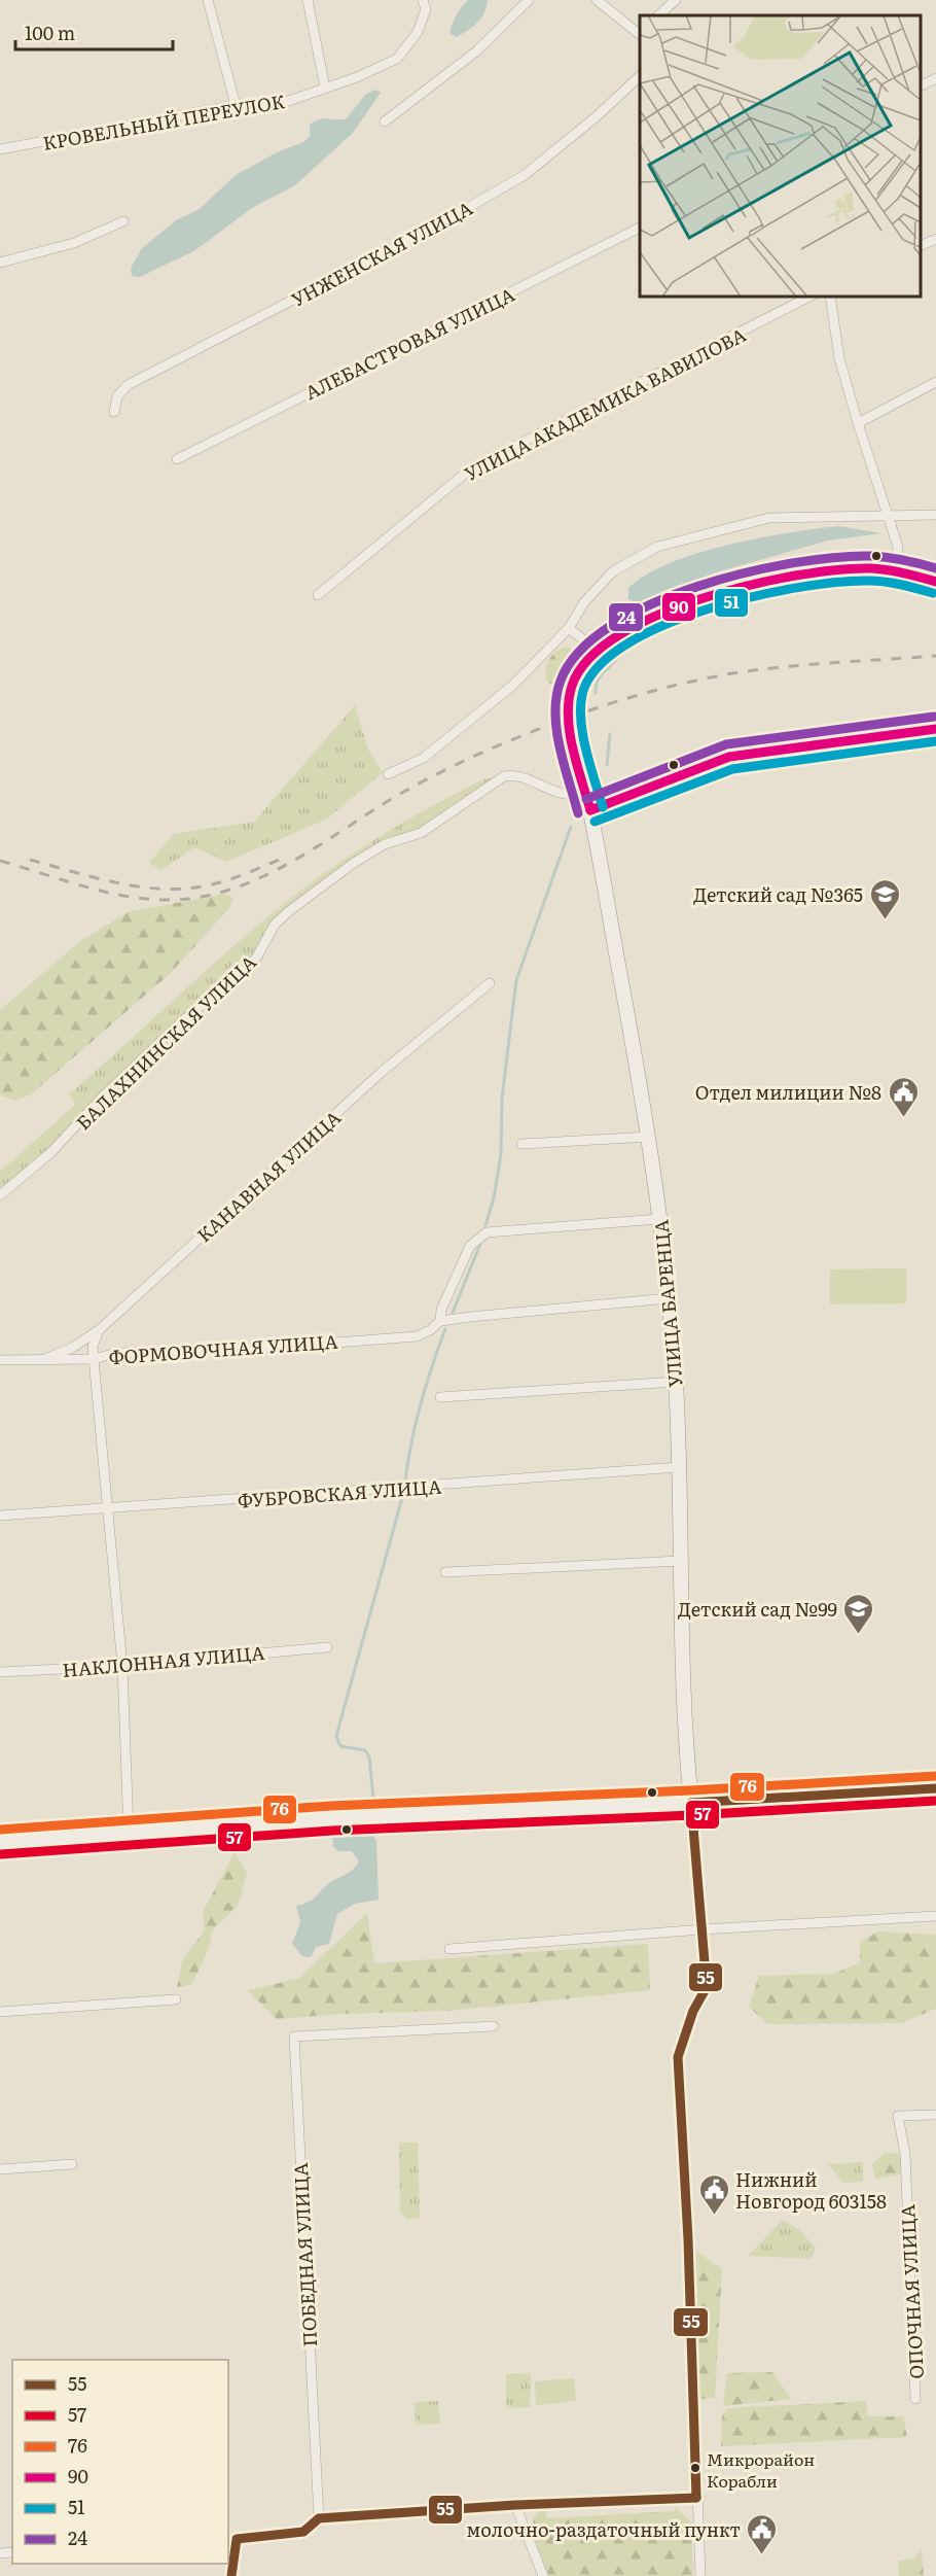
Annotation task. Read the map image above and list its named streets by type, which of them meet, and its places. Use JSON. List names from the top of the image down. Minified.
{"streets":{"street":["КРОВЕЛЬНЫЙ ПЕРЕУЛОК","УНЖЕНСКАЯ УЛИЦА","АЛЕБАСТРОВАЯ УЛИЦА","УЛИЦА АКАДЕМИКА ВАВИЛОВА","БАЛАХНИНСКАЯ УЛИЦА","КАНАВНАЯ УЛИЦА","УЛИЦА БАРЕНЦА","ФОРМОВОЧНАЯ УЛИЦА","ФУБРОВСКАЯ УЛИЦА","НАКЛОННАЯ УЛИЦА","ПОБЕДНАЯ УЛИЦА","ОПОЧНАЯ УЛИЦА"]},"crossings":[["БАЛАХНИНСКАЯ УЛИЦА","УЛИЦА БАРЕНЦА"],["КАНАВНАЯ УЛИЦА","ФОРМОВОЧНАЯ УЛИЦА"],["УЛИЦА БАРЕНЦА","ФОРМОВОЧНАЯ УЛИЦА"],["УЛИЦА БАРЕНЦА","ФУБРОВСКАЯ УЛИЦА"]],"places":{"school or university":["Детский сад №365","Детский сад №99"],"public building":["Отдел милиции №8","Нижний Новгород 603158","молочно-раздаточный пункт"],"other":["Микрорайон Корабли"]},"lines":["transit line 24","transit line 90","transit line 51","transit line 76","transit line 55","transit line 57"],"legend":["55","57","76","90","51","24"],"scale_bar":"100 m"}
